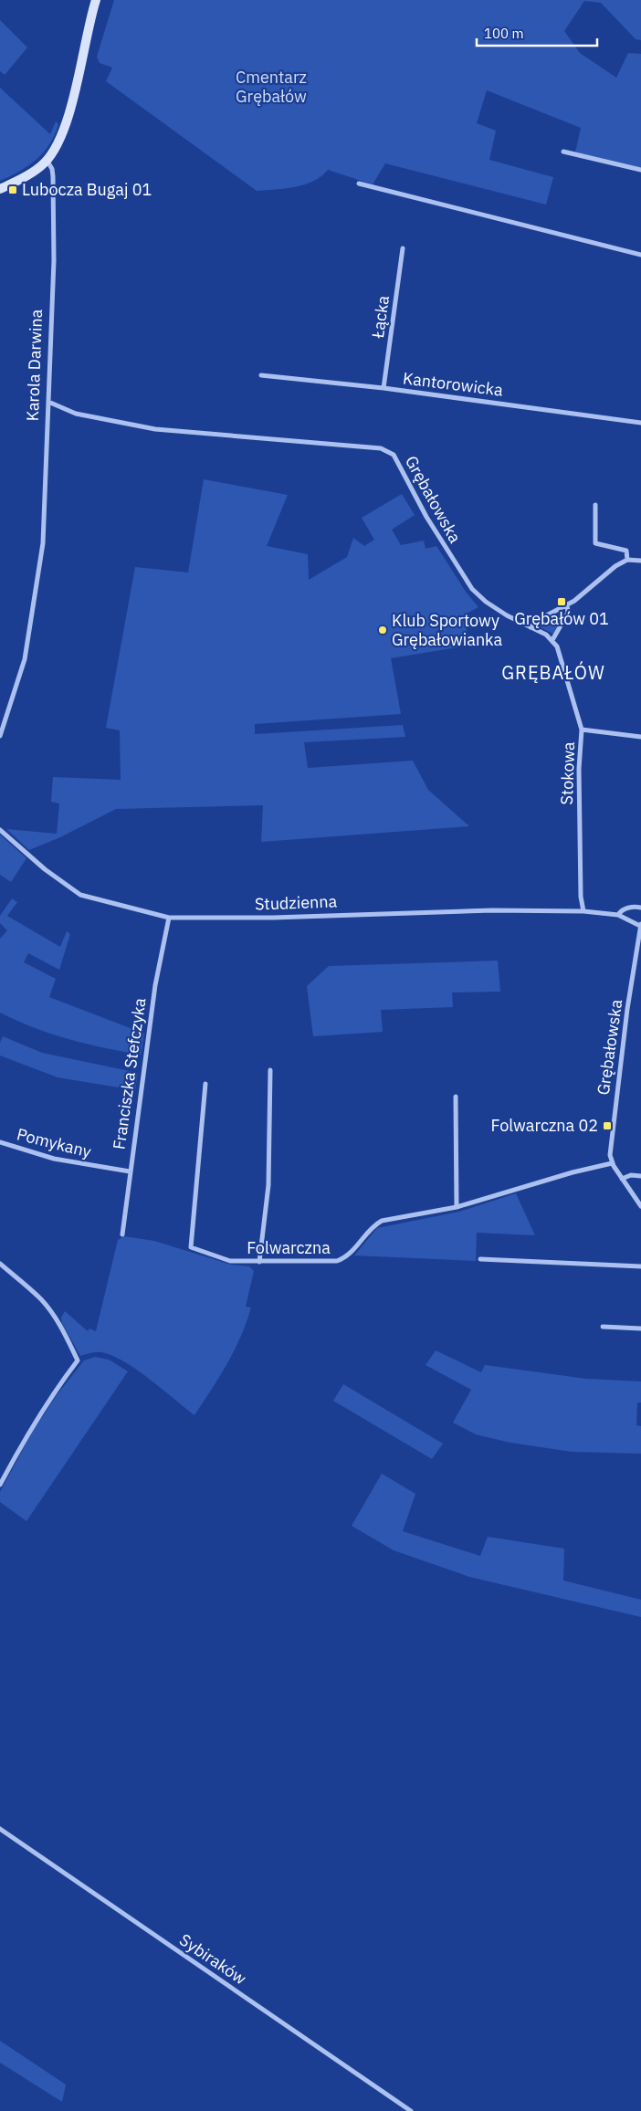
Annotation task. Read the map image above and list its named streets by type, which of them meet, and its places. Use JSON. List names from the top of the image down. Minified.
{"streets":{"street":["Łącka","Karola Darwina","Kantorowicka","Grębałowska","Stokowa","Studzienna","Franciszka Stefczyka","Pomykany","Folwarczna","Sybiraków"]},"crossings":[["Łącka","Kantorowicka"],["Karola Darwina","Grębałowska"],["Grębałowska","Stokowa"],["Grębałowska","Studzienna"],["Grębałowska","Folwarczna"],["Stokowa","Studzienna"],["Studzienna","Franciszka Stefczyka"],["Franciszka Stefczyka","Pomykany"]],"districts":["GRĘBAŁÓW"],"parks":["Cmentarz Grębałów"],"places":{"transit":["Lubocza Bugaj 01","Grębałów 01","Folwarczna 02"],"other":["Klub Sportowy Grębałowianka"]},"scale_bar":"100 m"}
